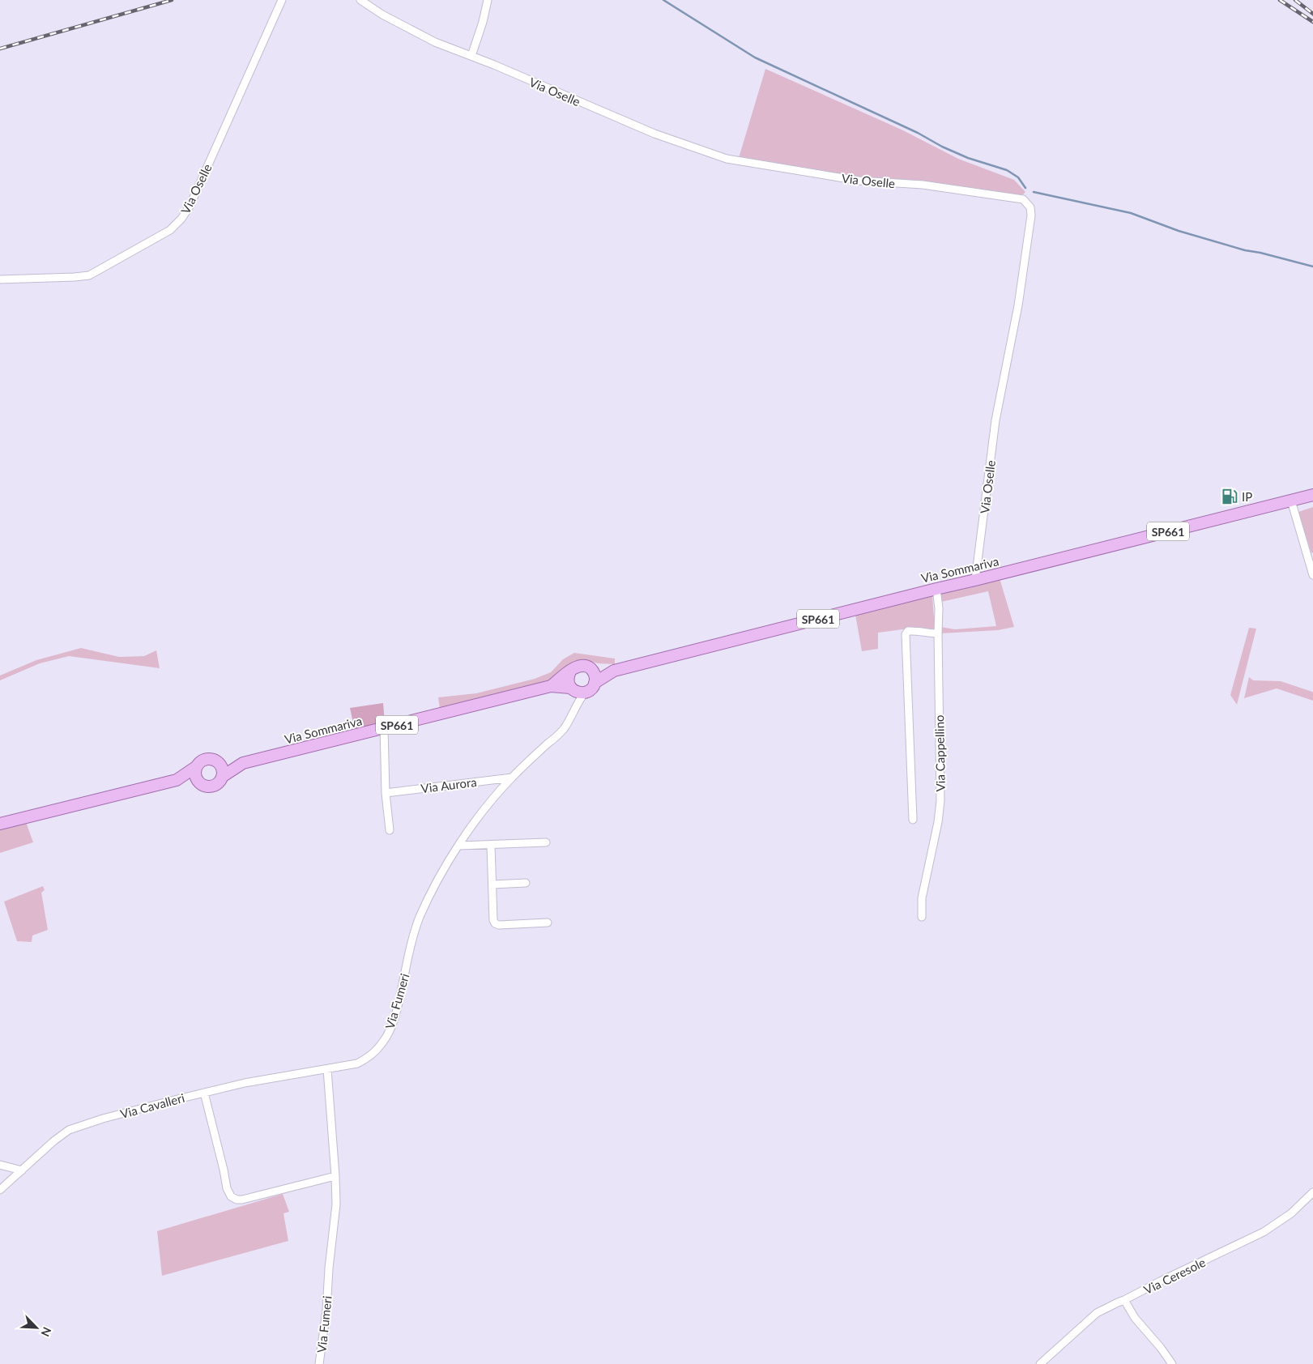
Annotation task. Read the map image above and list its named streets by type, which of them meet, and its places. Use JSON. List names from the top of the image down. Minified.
{"streets":{"main road":["SP661","Via Sommariva"],"street":["Via Oselle","Via Cappellino","Via Aurora","Via Fumeri","Via Cavalleri","Via Ceresole"]},"crossings":[["Via Oselle","Via Sommariva"],["Via Sommariva","Via Cappellino"],["Via Sommariva","Via Fumeri"],["Via Aurora","Via Fumeri"],["Via Fumeri","Via Cavalleri"]],"places":{"fuel station":["IP"]},"north":"bottom right"}
